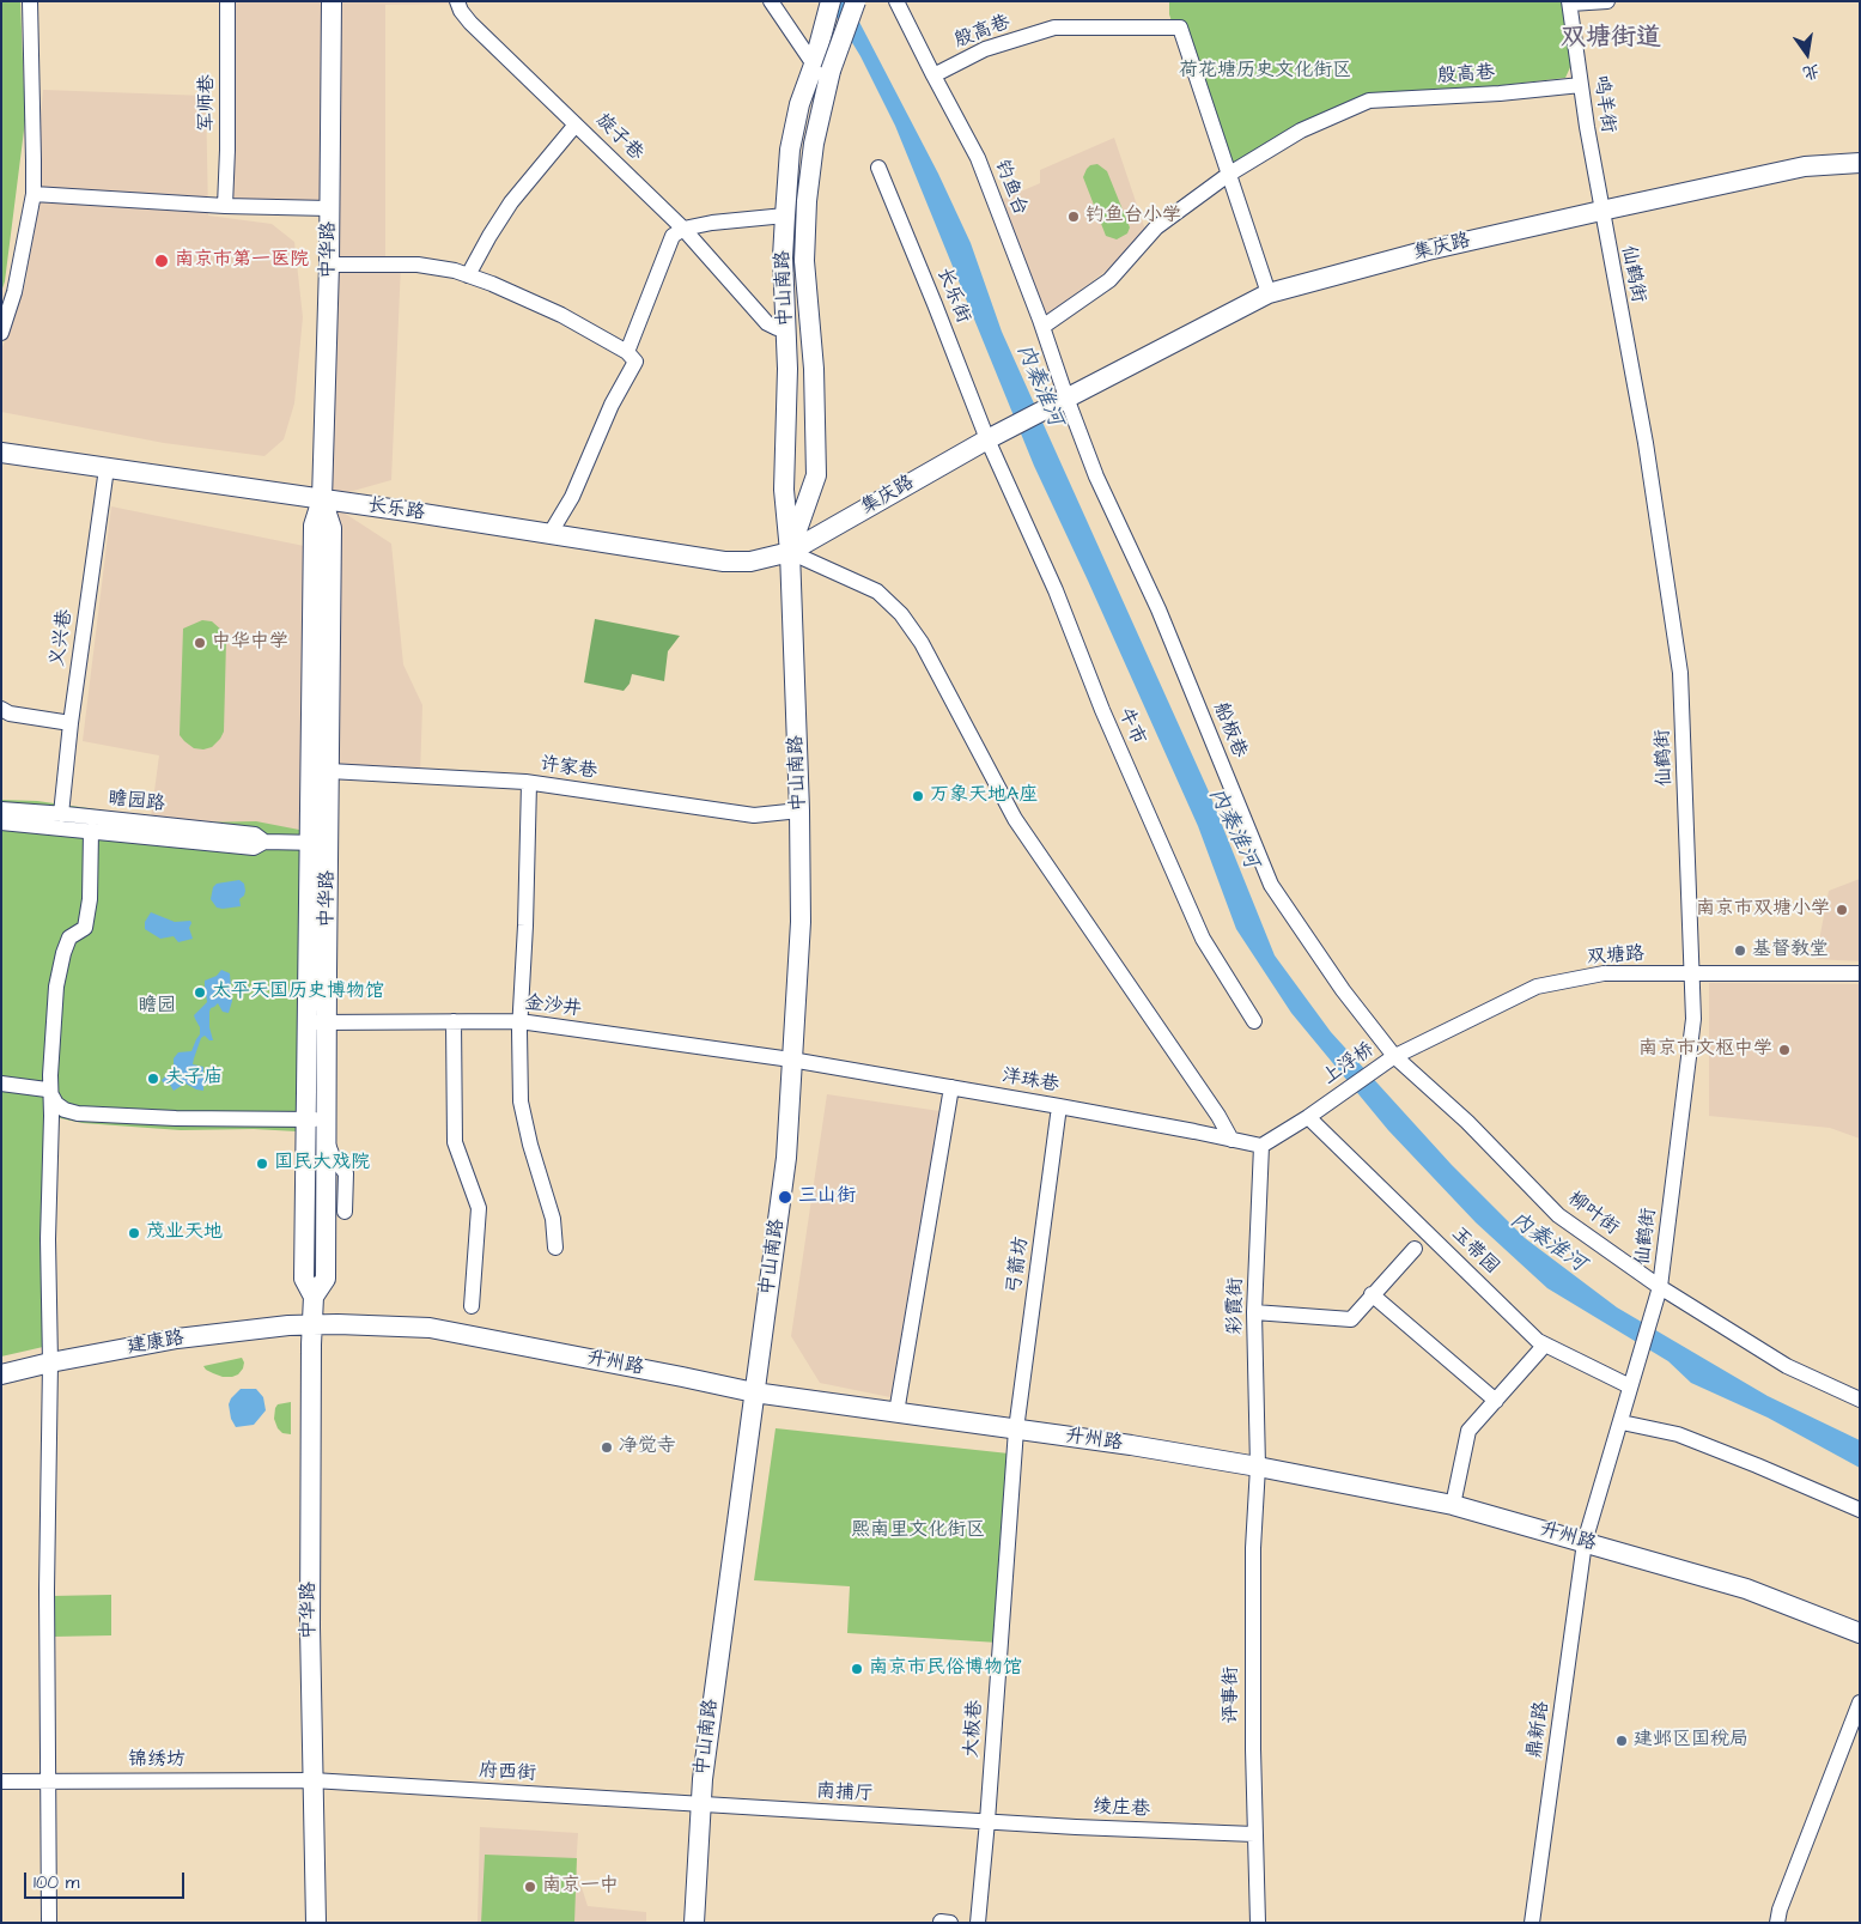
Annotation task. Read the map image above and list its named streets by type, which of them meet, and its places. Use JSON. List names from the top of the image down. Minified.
{"streets":{"main road":["集庆路","中华路","中山南路","长乐路","建康路","升州路"],"street":["殷高巷","军师巷","鸣羊街","旋子巷","钓鱼台","仙鹤街","长乐街","义兴巷","牛市","船板巷","许家巷","瞻园路","双塘路","金沙井","上浮桥","洋珠巷","柳叶街","玉带园","弓箭坊","彩霞街","评事街","大板巷","鼎新路","锦绣坊","府西街","南捕厅","绫庄巷"]},"crossings":[["殷高巷","鸣羊街"],["殷高巷","钓鱼台"],["殷高巷","集庆路"],["鸣羊街","集庆路"],["鸣羊街","仙鹤街"],["旋子巷","中山南路"],["钓鱼台","集庆路"],["钓鱼台","船板巷"],["集庆路","仙鹤街"],["集庆路","中山南路"],["集庆路","长乐街"],["集庆路","长乐路"],["集庆路","牛市"],["集庆路","船板巷"],["中华路","长乐路"],["中华路","许家巷"],["中华路","瞻园路"],["中华路","金沙井"],["中华路","建康路"],["中华路","升州路"],["中华路","锦绣坊"],["中华路","府西街"],["仙鹤街","双塘路"],["仙鹤街","柳叶街"],["仙鹤街","玉带园"],["中山南路","长乐路"],["中山南路","许家巷"],["中山南路","金沙井"],["中山南路","洋珠巷"],["中山南路","升州路"],["中山南路","府西街"],["中山南路","南捕厅"],["长乐街","牛市"],["长乐路","义兴巷"],["义兴巷","瞻园路"],["船板巷","双塘路"],["船板巷","上浮桥"],["船板巷","柳叶街"],["双塘路","上浮桥"],["双塘路","柳叶街"],["金沙井","洋珠巷"],["上浮桥","柳叶街"],["上浮桥","玉带园"],["洋珠巷","弓箭坊"],["洋珠巷","彩霞街"],["弓箭坊","升州路"],["弓箭坊","大板巷"],["彩霞街","升州路"],["彩霞街","评事街"],["建康路","升州路"],["升州路","评事街"],["升州路","大板巷"],["升州路","鼎新路"],["评事街","绫庄巷"],["大板巷","南捕厅"],["大板巷","绫庄巷"],["锦绣坊","府西街"],["府西街","南捕厅"],["南捕厅","绫庄巷"]],"districts":["双塘街道"],"water":["内秦淮河"],"parks":["荷花塘历史文化街区","瞻园","熙南里文化街区"],"places":["钓鱼台小学","南京市第一医院","中华中学","万象天地A座","南京市双塘小学","基督教堂","太平天国历史博物馆","南京市文枢中学","夫子庙","国民大戏院","三山街","茂业天地","净觉寺","南京市民俗博物馆","建邺区国税局","南京一中"],"scale_bar":"100 m","north":"bottom"}
